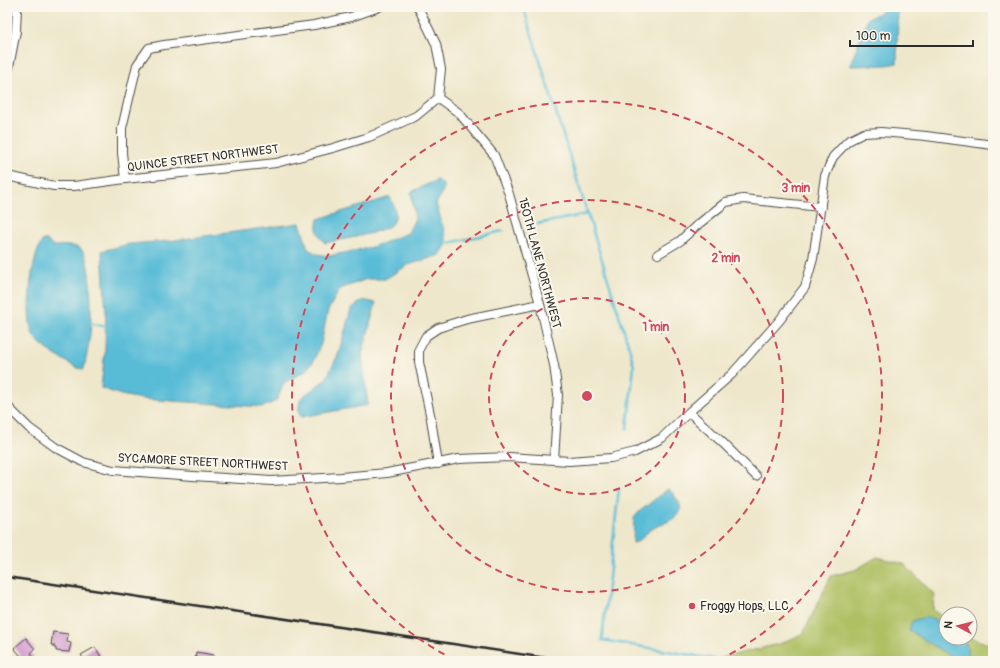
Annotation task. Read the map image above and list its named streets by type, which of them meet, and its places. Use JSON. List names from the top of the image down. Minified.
{"streets":{"street":["QUINCE STREET NORTHWEST","150TH LANE NORTHWEST","SYCAMORE STREET NORTHWEST"]},"crossings":[["QUINCE STREET NORTHWEST","150TH LANE NORTHWEST"],["150TH LANE NORTHWEST","SYCAMORE STREET NORTHWEST"]],"places":["Froggy Hops, LLC"],"scale_bar":"100 m","north":"left","rings":["3 min","2 min","1 min"]}
